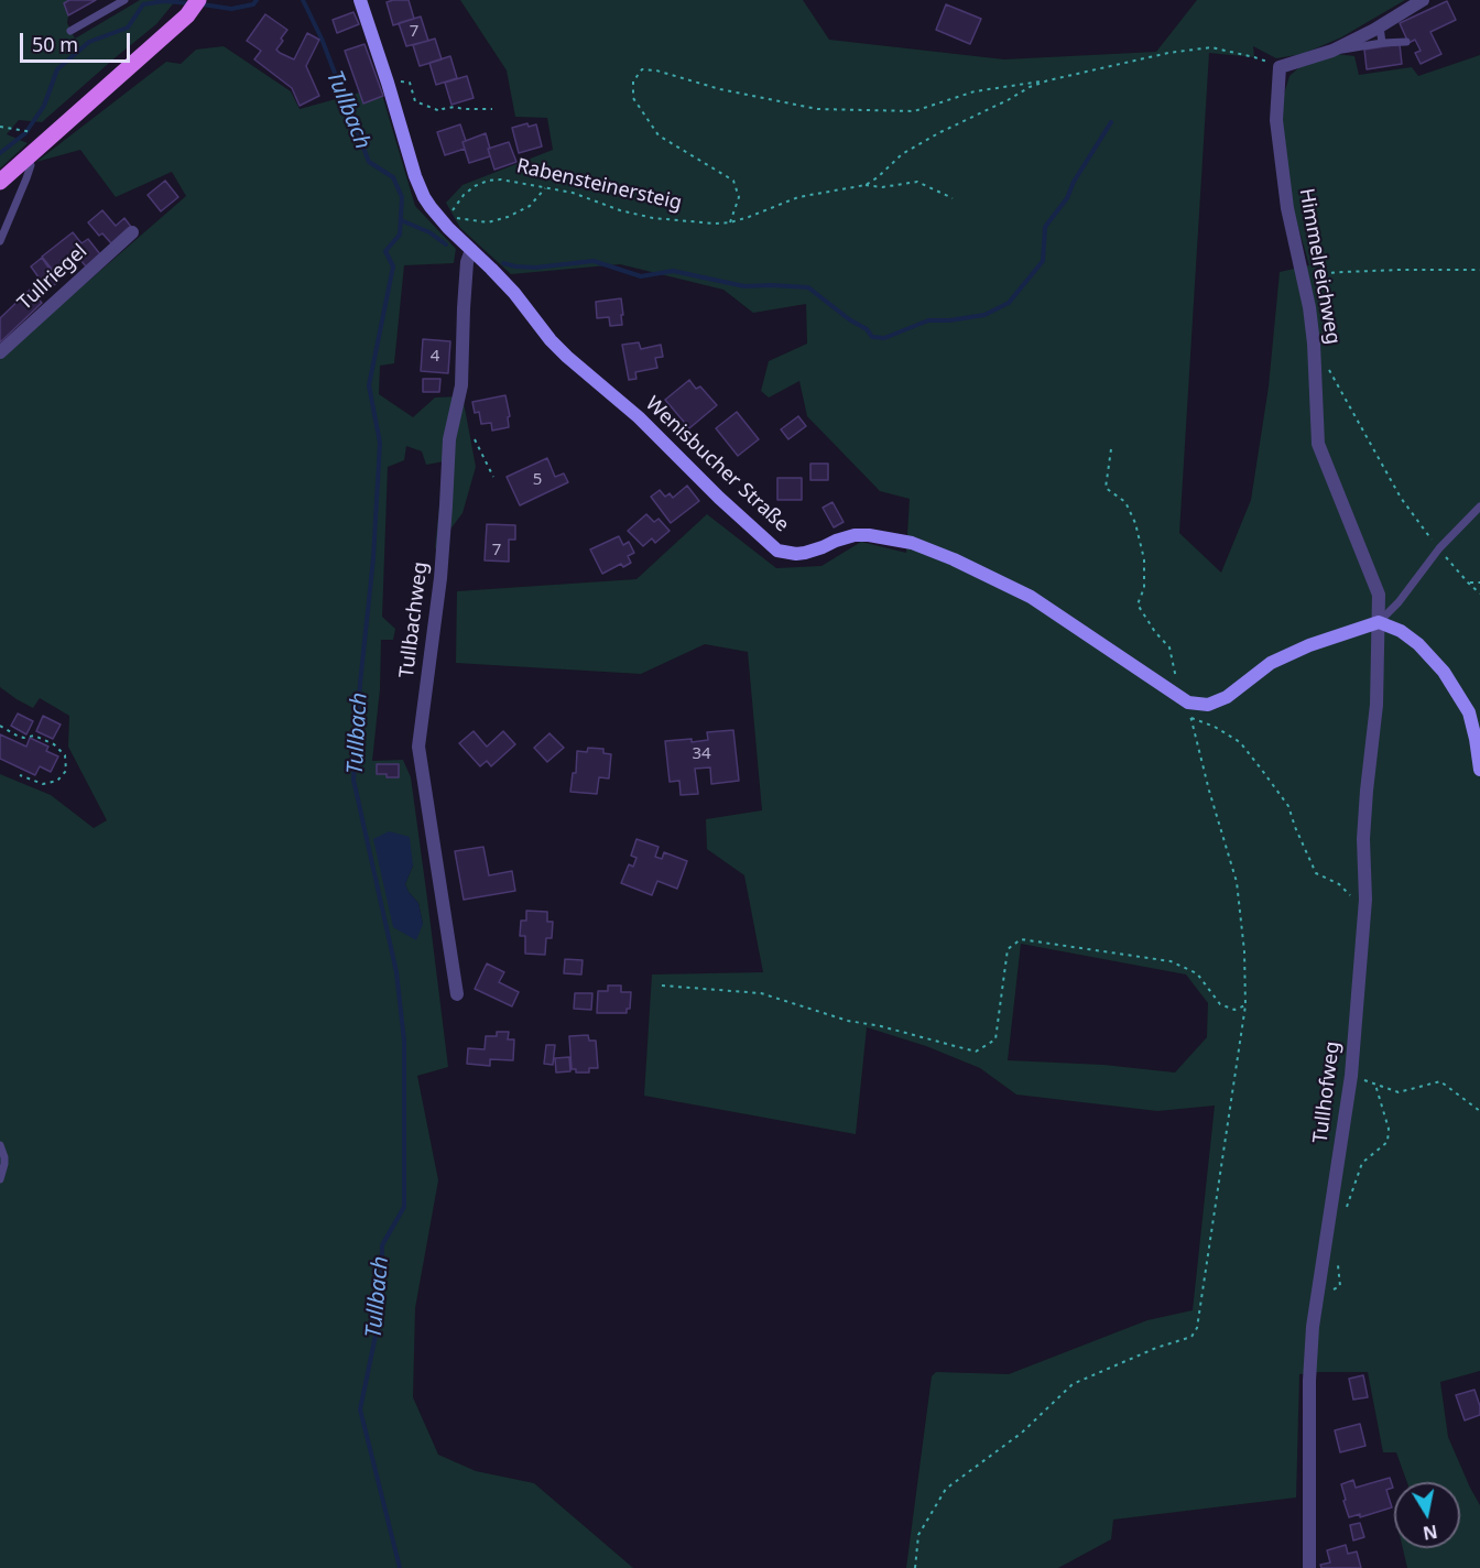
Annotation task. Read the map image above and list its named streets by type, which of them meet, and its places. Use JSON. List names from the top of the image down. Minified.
{"streets":{"street":["Himmelreichweg","Tullriegel","Wenisbucher Straße","Tullbachweg","Tullhofweg"],"path":["Rabensteinersteig"]},"crossings":[["Rabensteinersteig","Himmelreichweg"],["Rabensteinersteig","Wenisbucher Straße"],["Himmelreichweg","Tullhofweg"],["Wenisbucher Straße","Tullbachweg"]],"water":["Tullbach"],"house_numbers":["7","4","5","7","34"],"scale_bar":"50 m","north":"bottom"}
